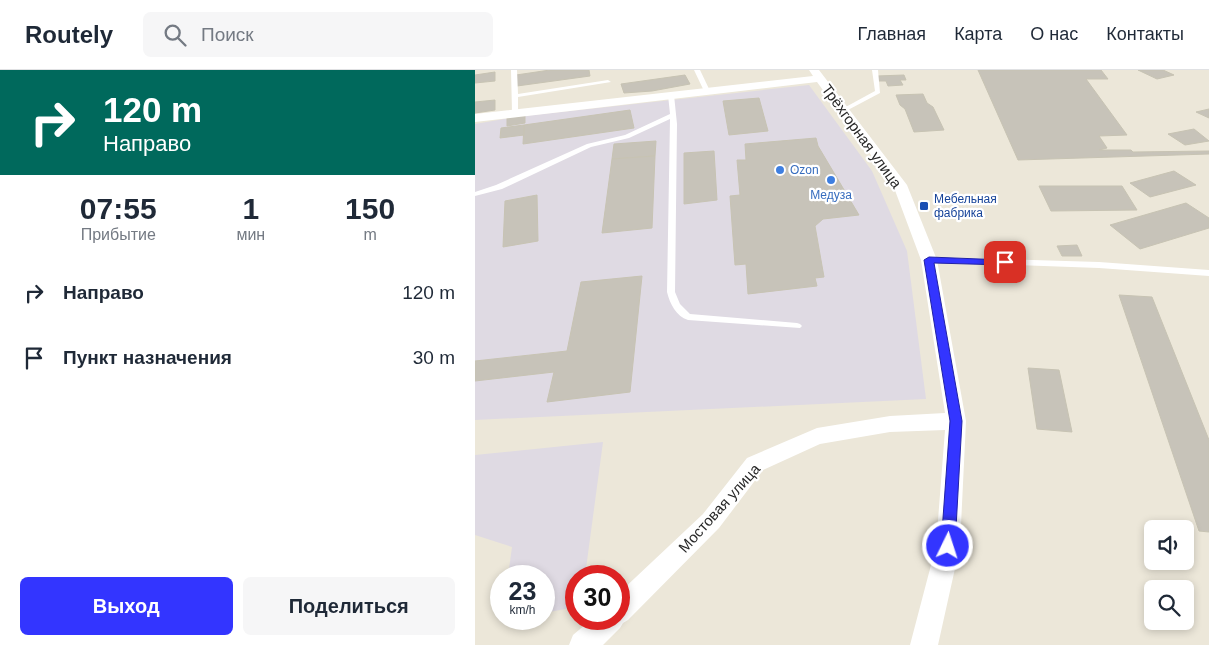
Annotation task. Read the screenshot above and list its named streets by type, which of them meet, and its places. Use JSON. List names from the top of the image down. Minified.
{"streets":{"street":["Трёхгорная улица","Мостовая улица"]},"crossings":[["Трёхгорная улица","Мостовая улица"]],"places":{"other":["Ozon","Медуза"],"transit":["Мебельная фабрика"]},"page":{"header":"Routely","search":"Поиск","nav":["Главная","Карта","О нас","Контакты"],"turn":["120 m","Направо"],"eta":["07:55","Прибытие","1","мин","150","m"],"list":[{"name":"Направо","value":"120 m"},{"name":"Пункт назначения","value":"30 m"}],"speed":"23 km/h","limit":"30","buttons":["Выход","Поделиться"]}}
